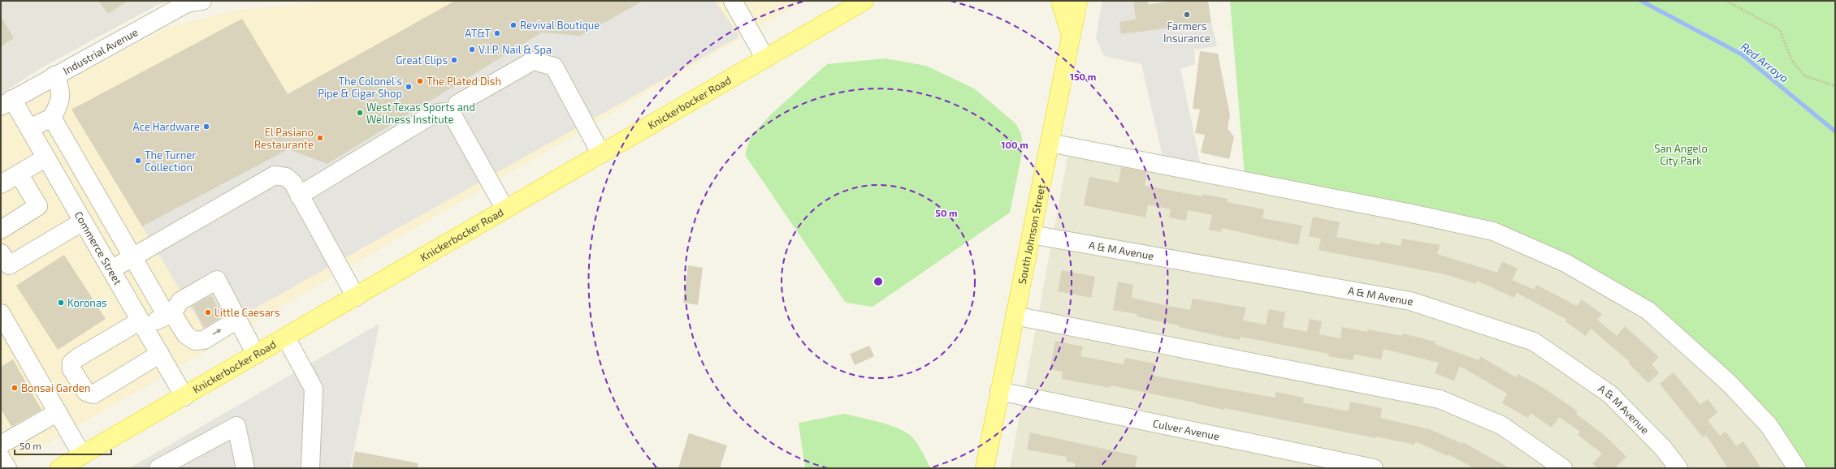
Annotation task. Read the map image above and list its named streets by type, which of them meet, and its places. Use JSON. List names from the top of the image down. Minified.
{"streets":{"main road":["Knickerbocker Road","South Johnson Street"],"street":["Industrial Avenue","Commerce Street","A & M Avenue","Culver Avenue"]},"crossings":[["Industrial Avenue","Commerce Street"],["Knickerbocker Road","Commerce Street"],["South Johnson Street","A & M Avenue"],["South Johnson Street","Culver Avenue"]],"water":["Red Arroyo"],"parks":["San Angelo City Park"],"places":["Farmers Insurance","Revival Boutique","AT&T","V.I.P. Nail & Spa","Great Clips","The Plated Dish","The Colonel's Pipe & Cigar Shop","West Texas Sports and Wellness Institute","Ace Hardware","El Pasiano Restaurante","The Turner Collection","Koronas","Little Caesars","Bonsai Garden"],"scale_bar":"50 m","rings":["150 m","100 m","50 m"]}
